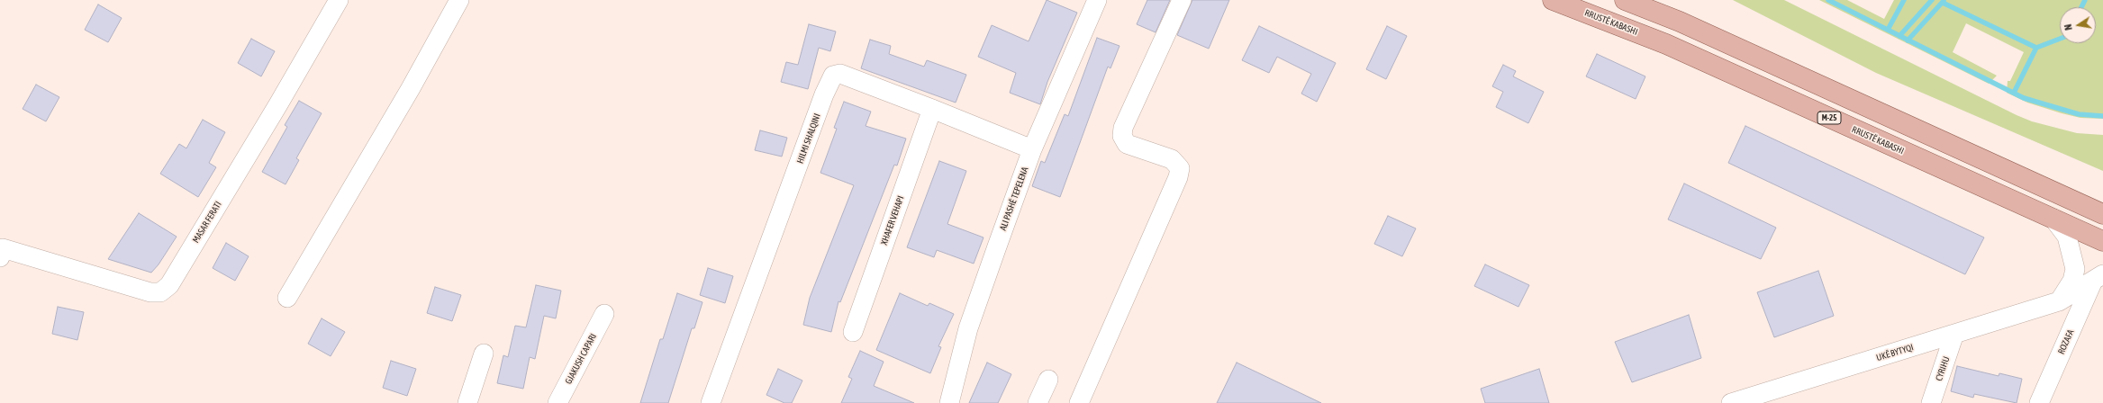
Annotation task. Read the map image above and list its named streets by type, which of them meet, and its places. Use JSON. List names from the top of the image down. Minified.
{"streets":{"main road":["RRUSTË KABASHI","M-25"],"street":["HILMI SHALQINI","ALI PASHË TEPELENA","XHAFER VEHAPI","MASAR FERATI","ROZAFA","UKË BYTYQI","GJAKUSH CAPARI","CYRIHU"]},"crossings":[["HILMI SHALQINI","ALI PASHË TEPELENA"],["HILMI SHALQINI","XHAFER VEHAPI"],["ROZAFA","UKË BYTYQI"],["UKË BYTYQI","CYRIHU"]],"north":"left"}
